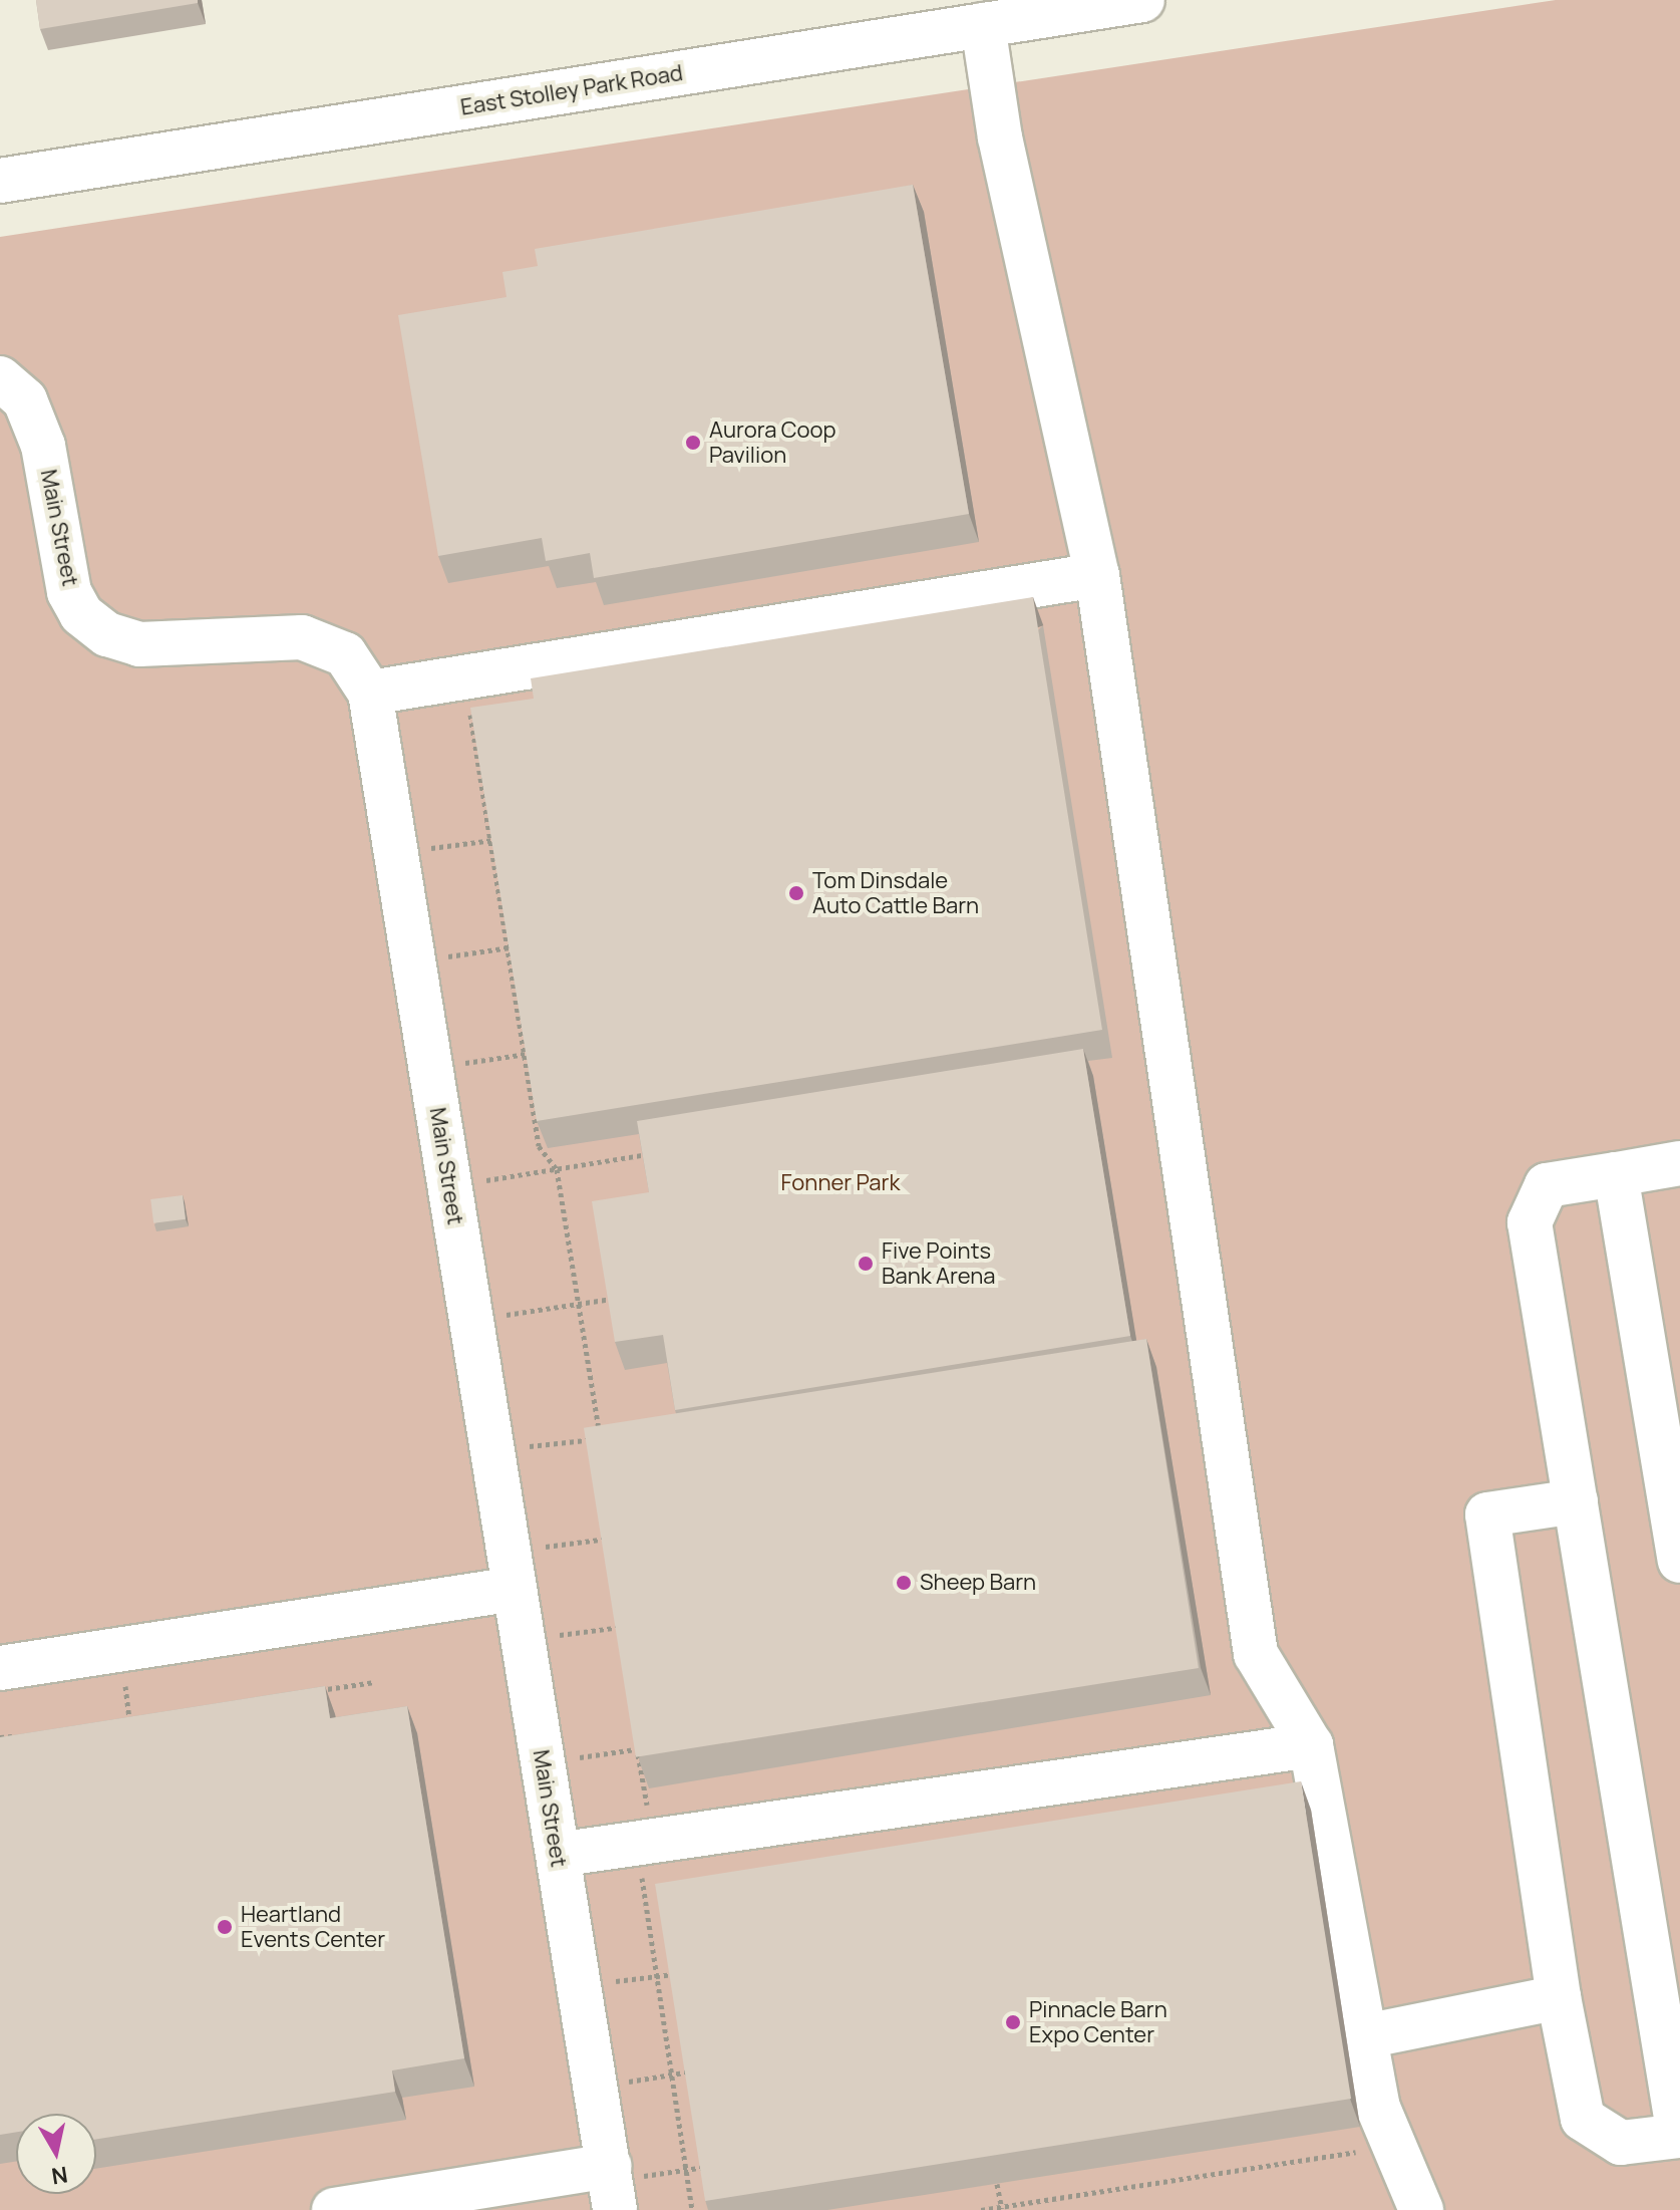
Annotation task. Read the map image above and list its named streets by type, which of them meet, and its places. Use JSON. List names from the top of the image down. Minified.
{"streets":{"street":["East Stolley Park Road","Main Street"]},"parks":["Fonner Park"],"places":["Aurora Coop Pavilion","Tom Dinsdale Auto Cattle Barn","Five Points Bank Arena","Sheep Barn","Heartland Events Center","Pinnacle Barn Expo Center"],"north":"bottom"}
